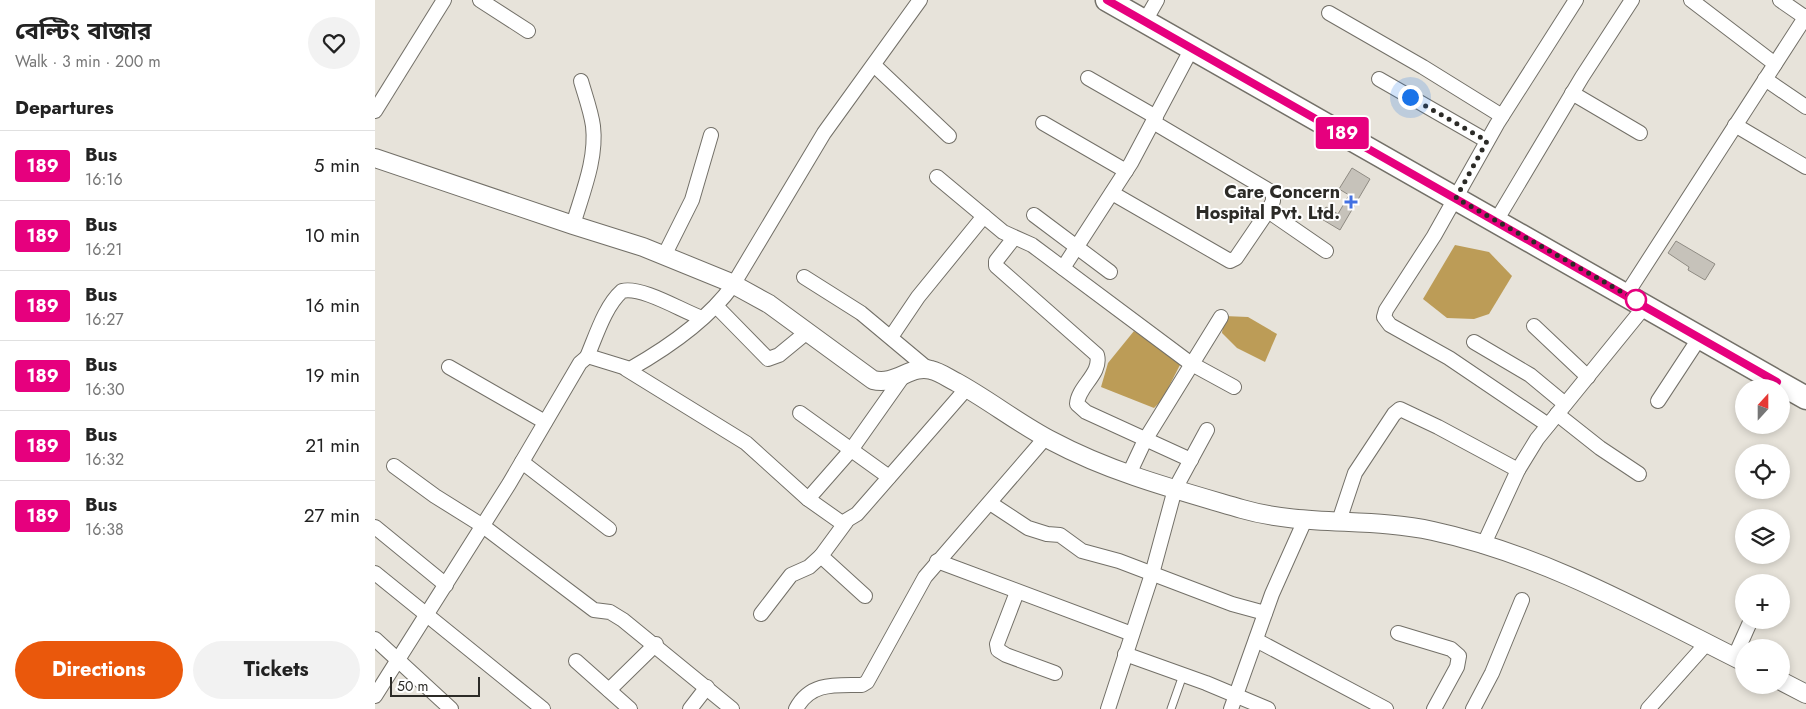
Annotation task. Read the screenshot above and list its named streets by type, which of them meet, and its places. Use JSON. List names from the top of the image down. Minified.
{"places":{"health":["Care Concern Hospital Pvt. Ltd."]},"lines":["bus line 189"],"scale_bar":"50 m","north":"top","page":{"heading":[["বেল্টিং বাজার","Walk · 3 min · 200 m"],"Departures"],"on_map":"189","list":[{"mark":"189","name":"Bus","note":"16:16","value":"5 min"},{"mark":"189","name":"Bus","note":"16:21","value":"10 min"},{"mark":"189","name":"Bus","note":"16:27","value":"16 min"},{"mark":"189","name":"Bus","note":"16:30","value":"19 min"},{"mark":"189","name":"Bus","note":"16:32","value":"21 min"},{"mark":"189","name":"Bus","note":"16:38","value":"27 min"}],"map_buttons":["+","−"],"buttons":["Directions","Tickets"],"scale":"50 m"}}
